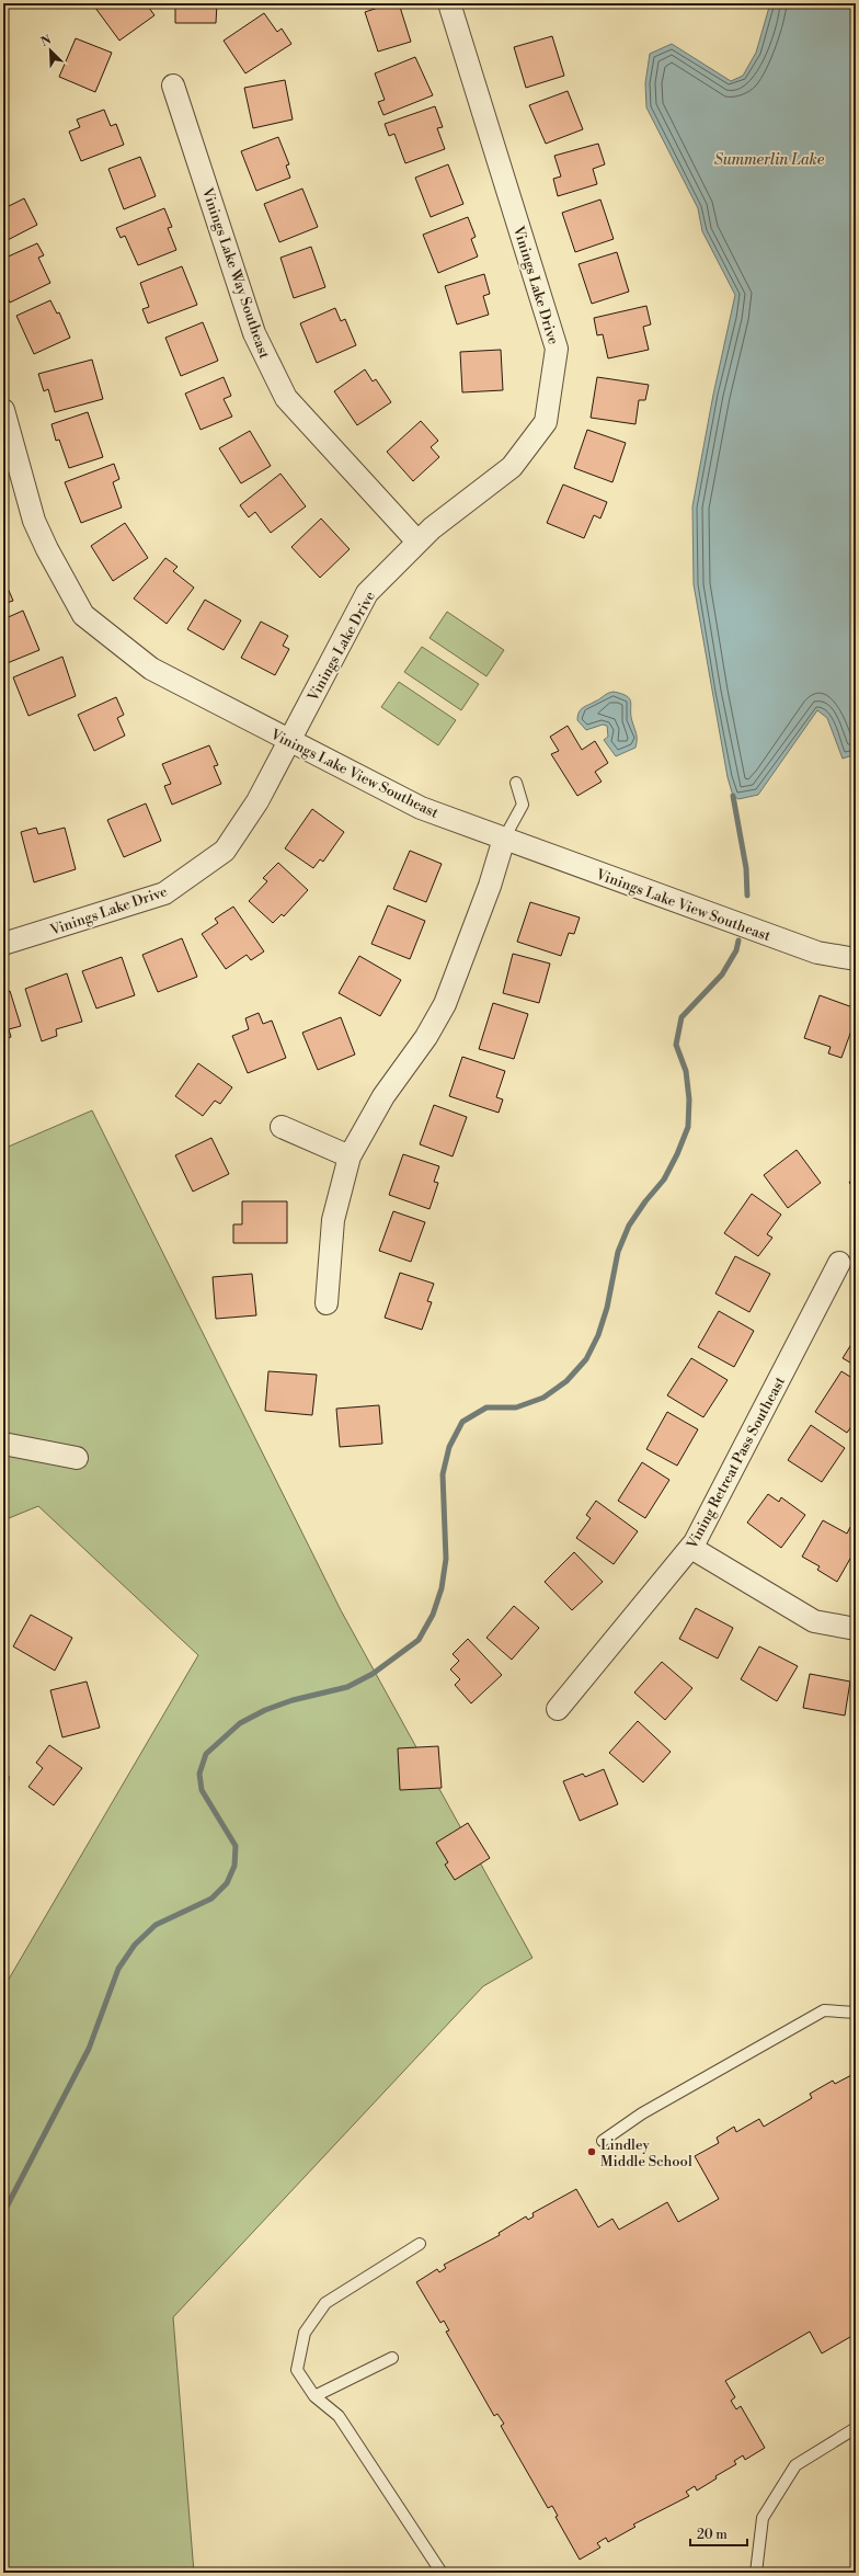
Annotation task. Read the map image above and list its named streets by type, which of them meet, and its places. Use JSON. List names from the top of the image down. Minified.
{"streets":{"street":["Vinings Lake Way Southeast","Vinings Lake Drive","Vinings Lake View Southeast","Vining Retreat Pass Southeast"]},"crossings":[["Vinings Lake Way Southeast","Vinings Lake Drive"],["Vinings Lake Drive","Vinings Lake View Southeast"]],"water":["Summerlin Lake"],"places":["Lindley Middle School"],"scale_bar":"20 m","north":"top left"}
